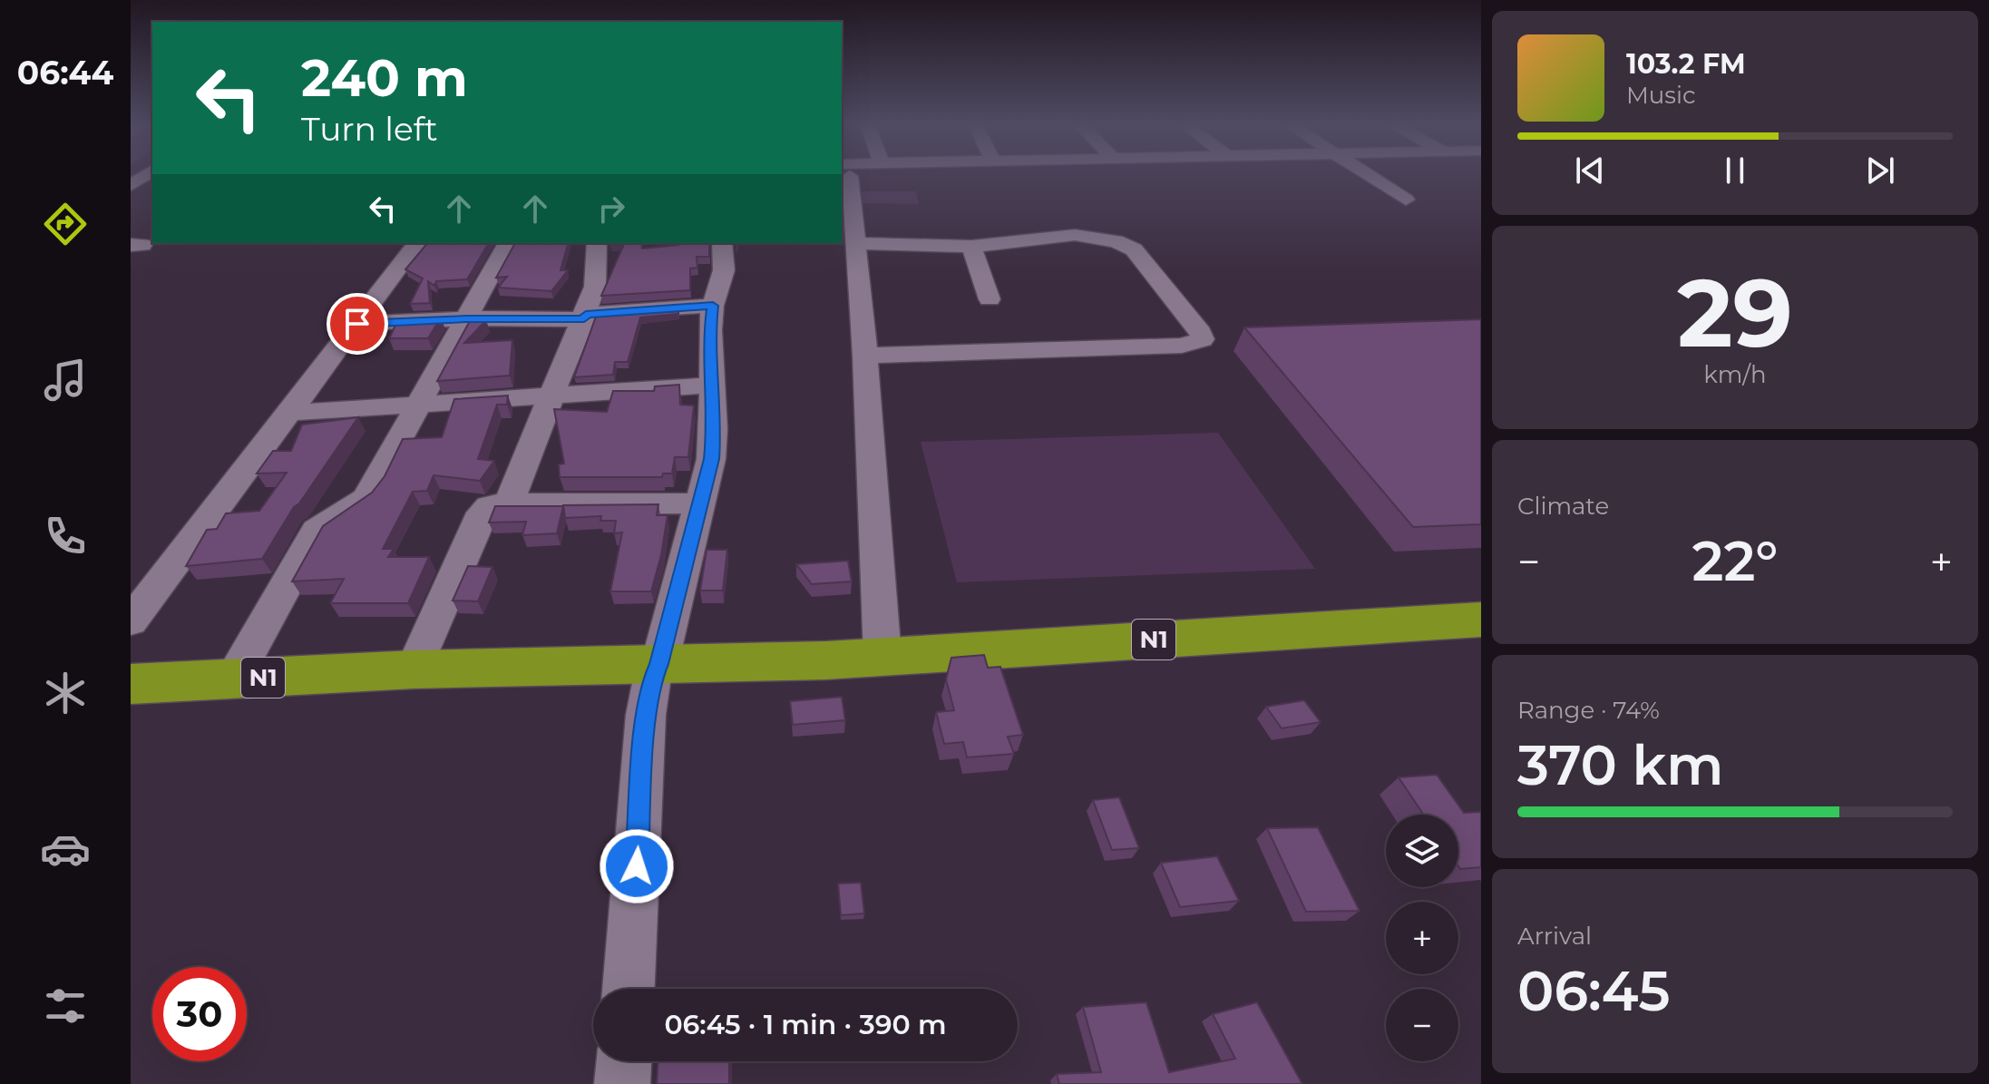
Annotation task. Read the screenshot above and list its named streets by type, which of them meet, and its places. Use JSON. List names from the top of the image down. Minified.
{"streets":{"highway":["N1"]},"page":{"tabs":"06:44","turn":["240 m","Turn left"],"song":["103.2 FM","Music"],"tile":[["29","km/h"],"Climate",["Range · 74%","370 km"],["Arrival","06:45"]],"heat":["−","22°","+"],"map_buttons":["+","−"],"limit":"30","trip":"06:45 · 1 min · 390 m"}}
